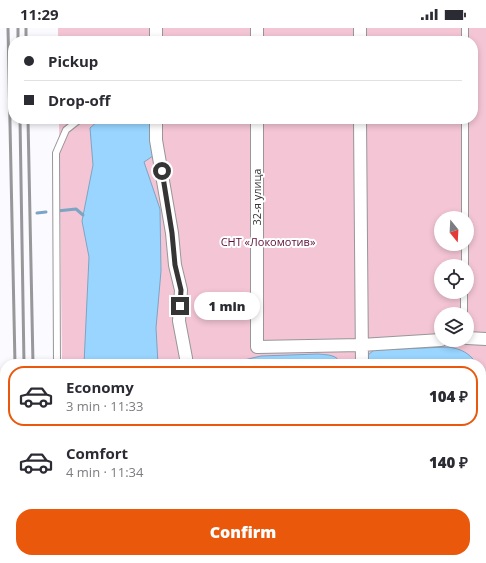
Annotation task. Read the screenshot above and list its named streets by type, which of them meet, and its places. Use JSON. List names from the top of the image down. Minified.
{"streets":{"street":["32-я улица"]},"parks":["СНТ «Локомотив»"],"north":"bottom","page":{"status":"11:29","banner":["Pickup","Drop-off"],"bubble":"1 min","list":[{"name":"Economy","note":"3 min · 11:33","value":"104 ₽"},{"name":"Comfort","note":"4 min · 11:34","value":"140 ₽"}],"buttons":"Confirm"}}
